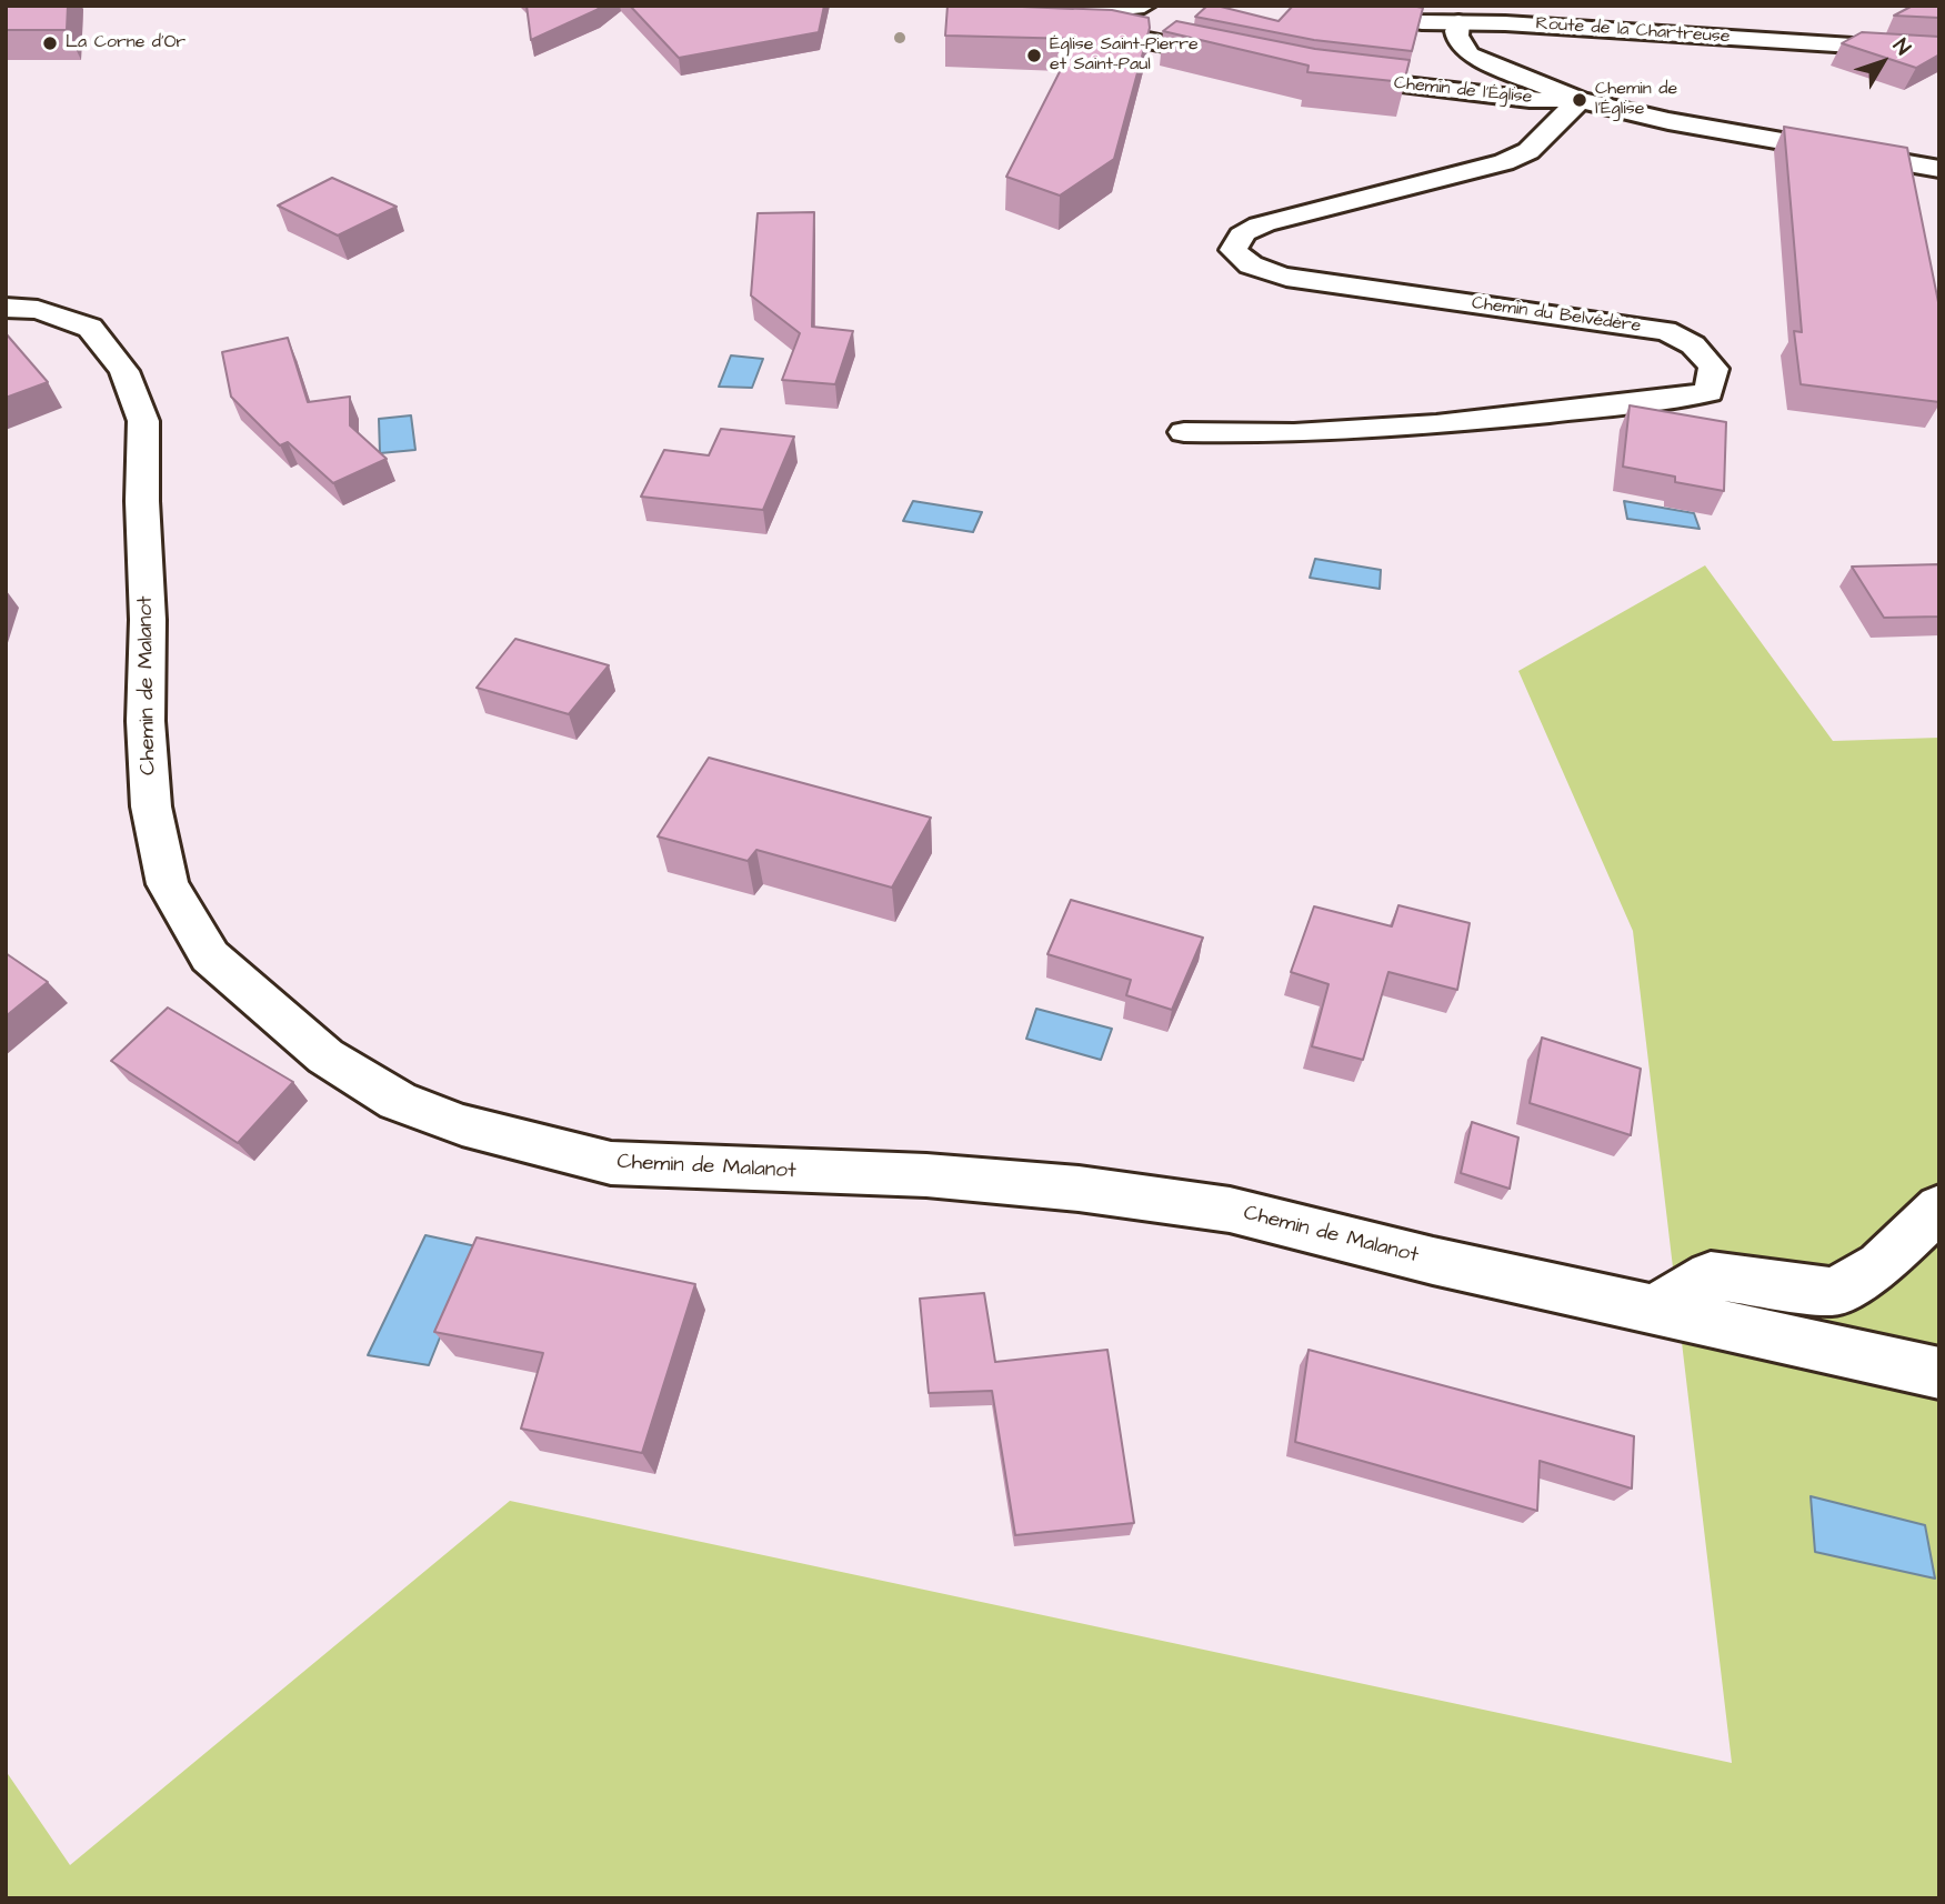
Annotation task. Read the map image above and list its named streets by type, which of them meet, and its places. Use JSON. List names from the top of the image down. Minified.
{"streets":{"street":["Route de la Chartreuse","Chemin de l'Église","Chemin du Belvédère","Chemin de Malanot"]},"crossings":[["Chemin de l'Église","Chemin du Belvédère"]],"places":["La Corne d'Or","Église Saint-Pierre et Saint-Paul","Chemin de l’Église"],"north":"top right"}
